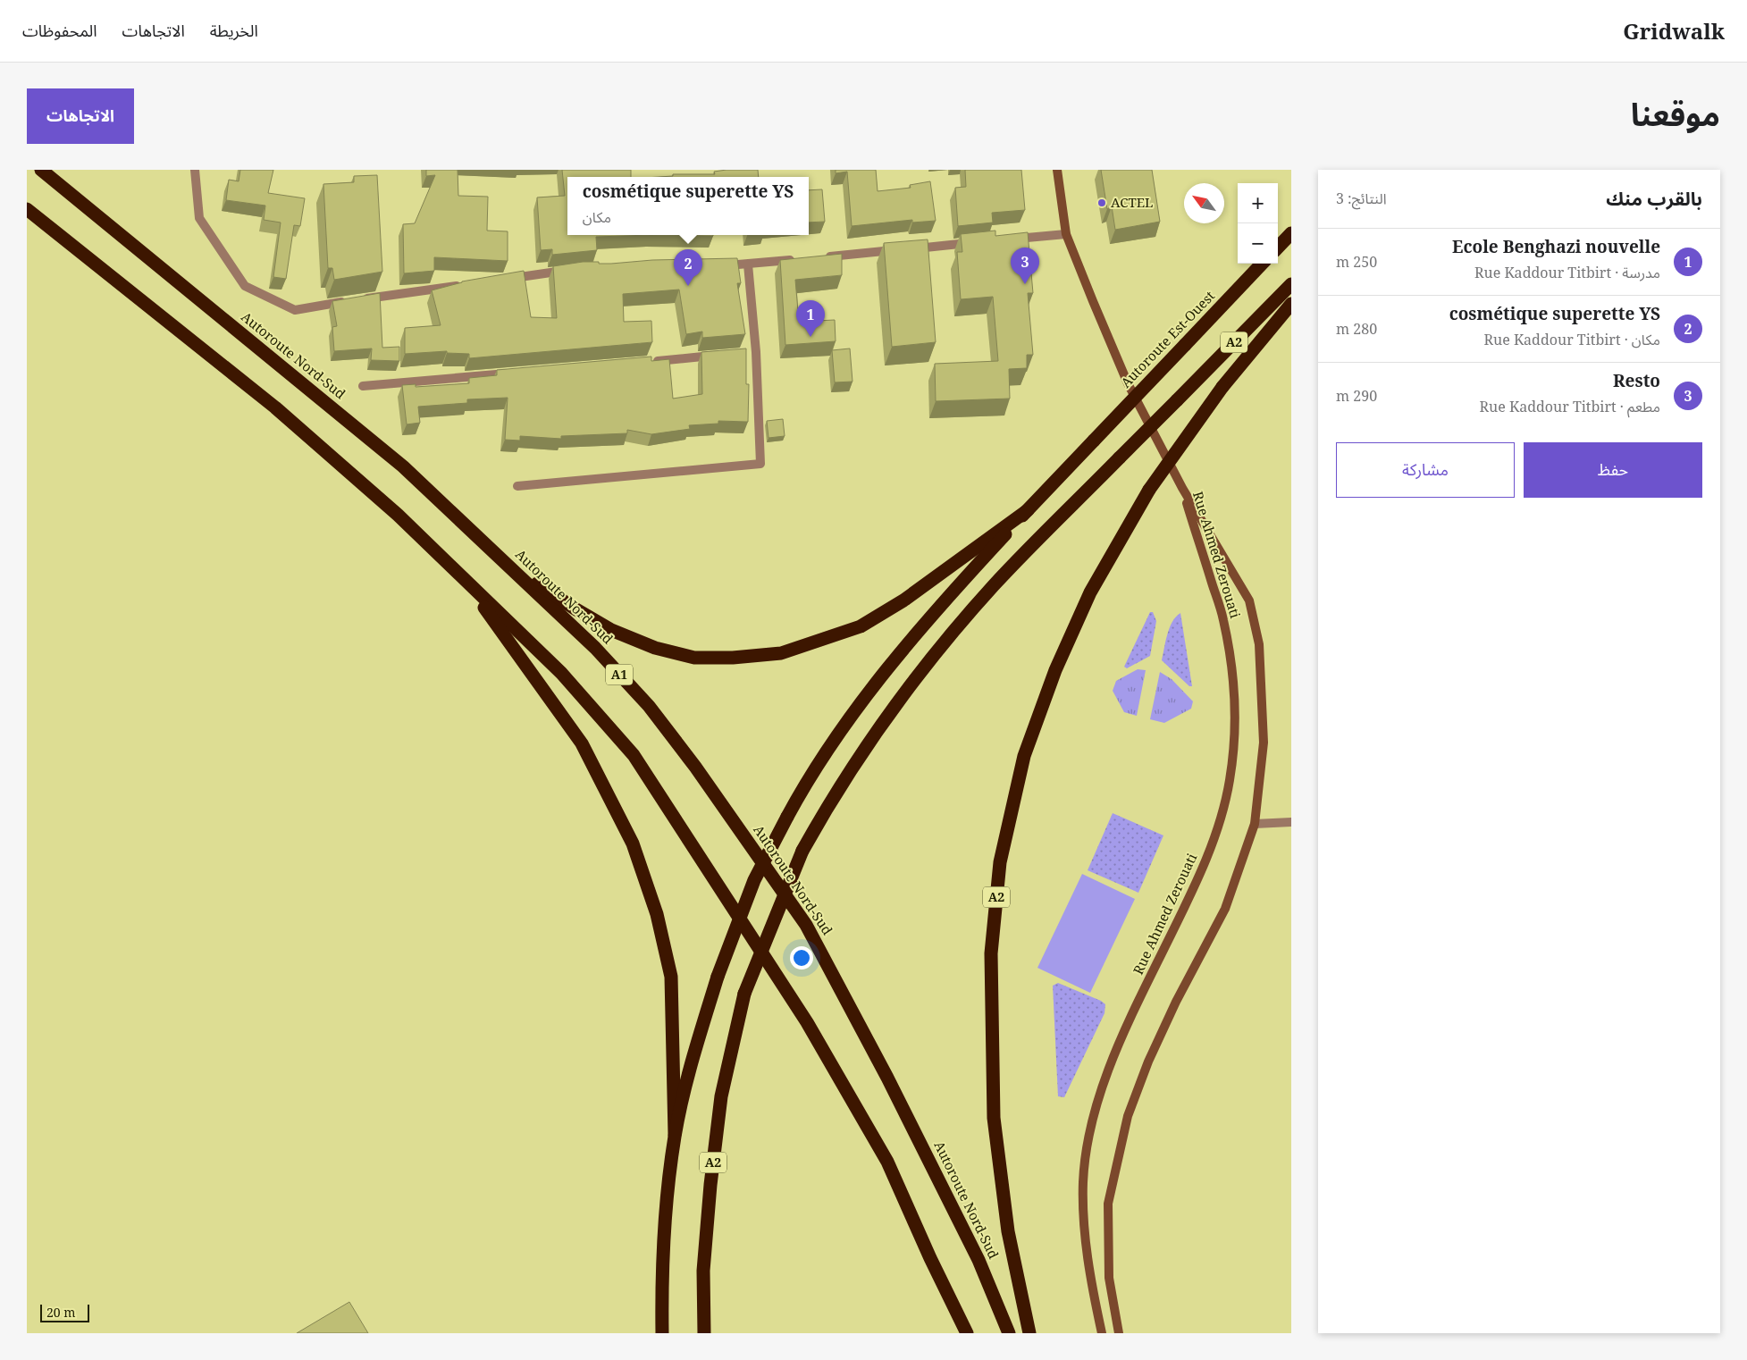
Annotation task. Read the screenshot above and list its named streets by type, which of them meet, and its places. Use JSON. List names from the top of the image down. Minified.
{"streets":{"highway":["Autoroute Est-Ouest","A2","Autoroute Nord-Sud","A1"],"main road":["Rue Ahmed Zerouati"]},"places":["ACTEL"],"scale_bar":"20 m","north":"top left","page":{"header":"Gridwalk","nav":["الخريطة","الاتجاهات","المحفوظات"],"title":"موقعنا","buttons":["الاتجاهات",["حفظ","مشاركة"]],"heading":["بالقرب منك","النتائج: 3"],"popup":["cosmétique superette YS","مكان"],"map_buttons":["+","−"],"list":[{"mark":"1","name":"Ecole Benghazi nouvelle","note":"مدرسة · Rue Kaddour Titbirt","value":"250 m"},{"mark":"2","name":"cosmétique superette YS","note":"مكان · Rue Kaddour Titbirt","value":"280 m"},{"mark":"3","name":"Resto","note":"مطعم · Rue Kaddour Titbirt","value":"290 m"}],"pins":["3","2","1"],"scale":"20 m"}}
